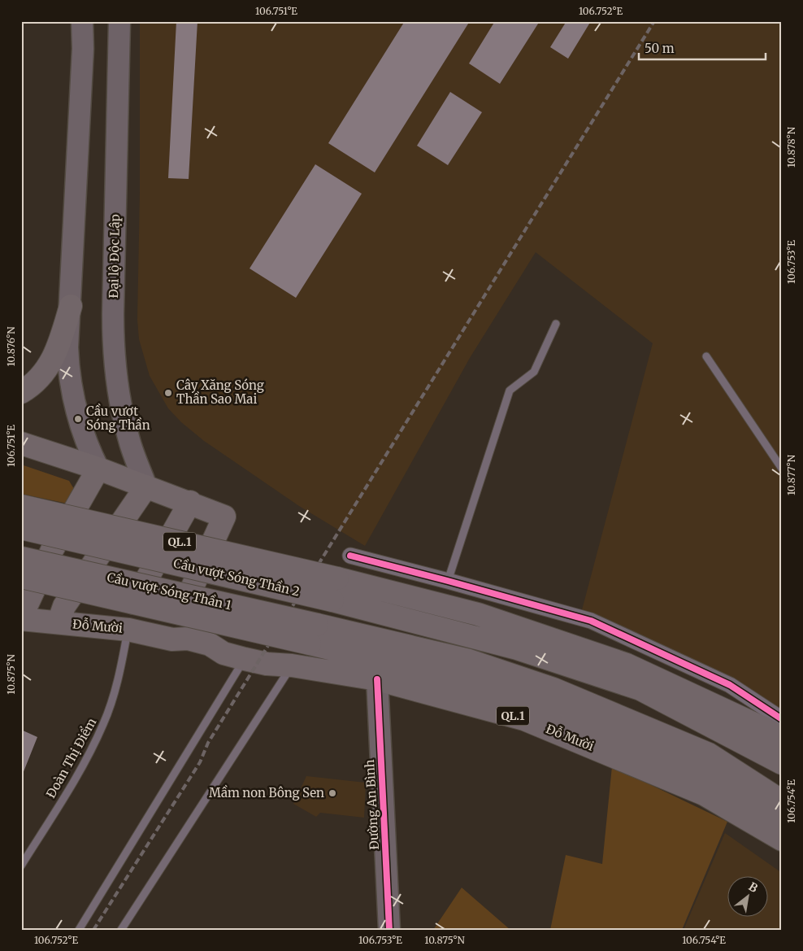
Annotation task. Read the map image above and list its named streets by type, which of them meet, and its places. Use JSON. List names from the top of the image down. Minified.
{"streets":{"highway":["QL.1","Cầu vượt Sóng Thần 2","Cầu vượt Sóng Thần 1","Đỗ Mười"],"main road":["Đại lộ Độc Lập","Đường An Bình"],"lane":["Đoàn Thị Điểm"]},"crossings":[["QL.1","Cầu vượt Sóng Thần 1"],["QL.1","Đỗ Mười"],["Cầu vượt Sóng Thần 1","Đỗ Mười"],["Đỗ Mười","Đoàn Thị Điểm"],["Đỗ Mười","Đường An Bình"]],"places":["Cây Xăng Sóng Thần Sao Mai","Cầu vượt Sóng Thần","Mầm non Bông Sen"],"scale_bar":"50 m","north":"top right","coordinates":["106.751°E","106.752°E","10.878°N","106.753°E","10.876°N","10.877°N","10.875°N","106.754°E"]}
